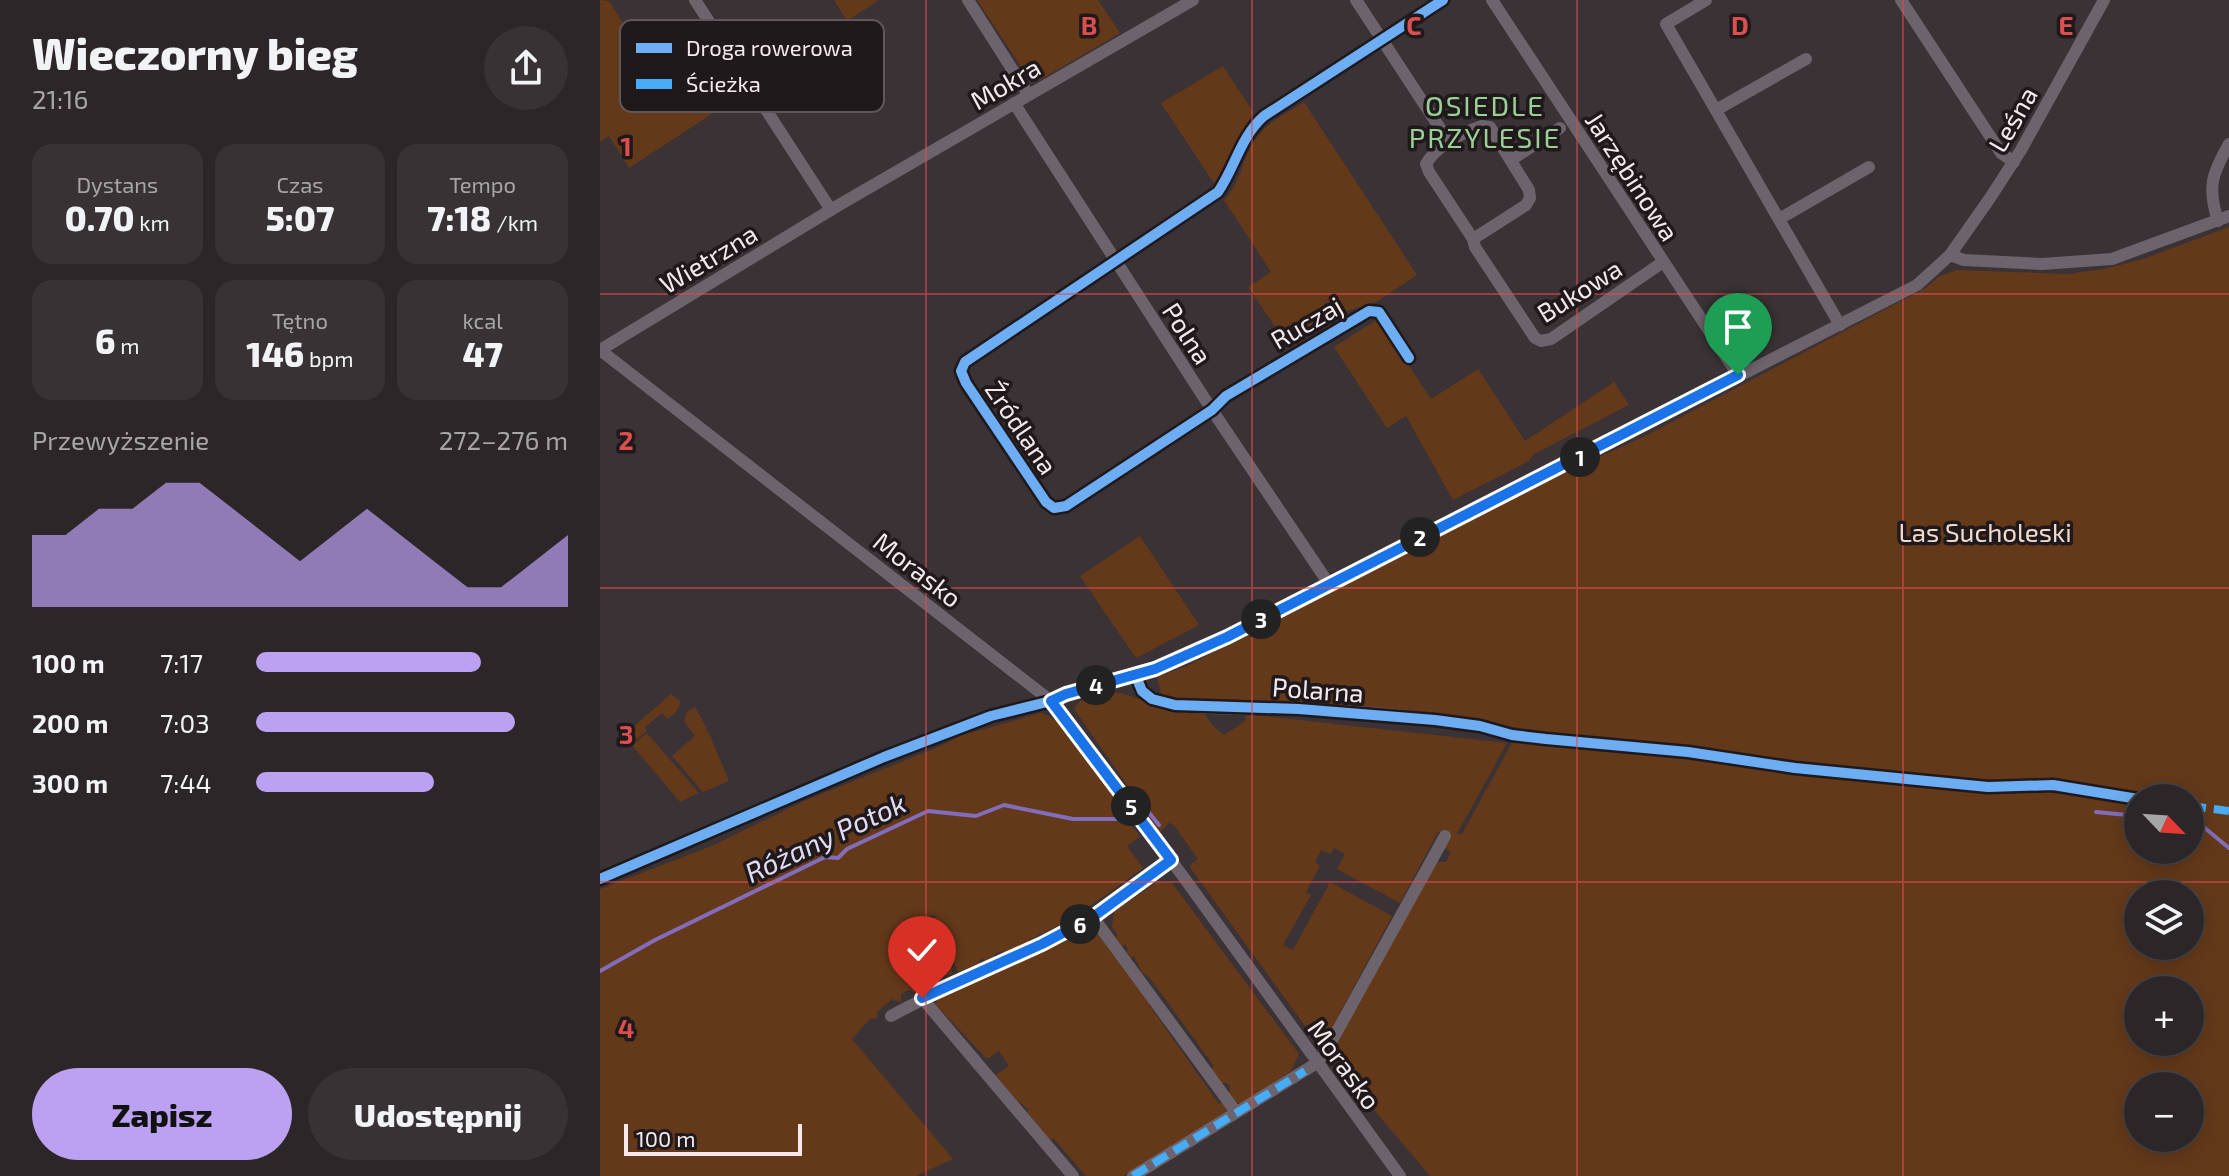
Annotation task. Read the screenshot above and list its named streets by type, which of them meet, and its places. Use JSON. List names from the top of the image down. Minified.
{"streets":{"street":["Mokra","Leśna","Jarzębinowa","Wietrzna","Bukowa","Ruczaj","Polna","Źródlana","Morasko","Polarna"]},"crossings":[["Mokra","Wietrzna"],["Mokra","Polna"],["Leśna","Jarzębinowa"],["Leśna","Polna"],["Leśna","Morasko"],["Leśna","Polarna"],["Jarzębinowa","Bukowa"],["Wietrzna","Morasko"],["Ruczaj","Polna"],["Ruczaj","Źródlana"],["Polna","Źródlana"]],"districts":["OSIEDLE PRZYLESIE"],"water":["Różany Potok"],"parks":["Las Sucholeski"],"legend":["Droga rowerowa","Ścieżka"],"scale_bar":"100 m","north":"bottom right","page":{"heading":["Wieczorny bieg","21:16"],"stats":[["Dystans","0.70 km"],["Czas","5:07"],["Tempo","7:18 /km"],["6 m"],["Tętno","146 bpm"],["kcal","47"]],"chart":["Przewyższenie","272–276 m"],"pins":["1","2","3","4","5","6"],"list":[{"name":"100 m","note":"7:17"},{"name":"200 m","note":"7:03"},{"name":"300 m","note":"7:44"}],"map_buttons":["+","−"],"buttons":["Zapisz","Udostępnij"],"scale":"100 m"},"grid":{"columns":["B","C","D","E"],"rows":["1","2","3","4"]}}
